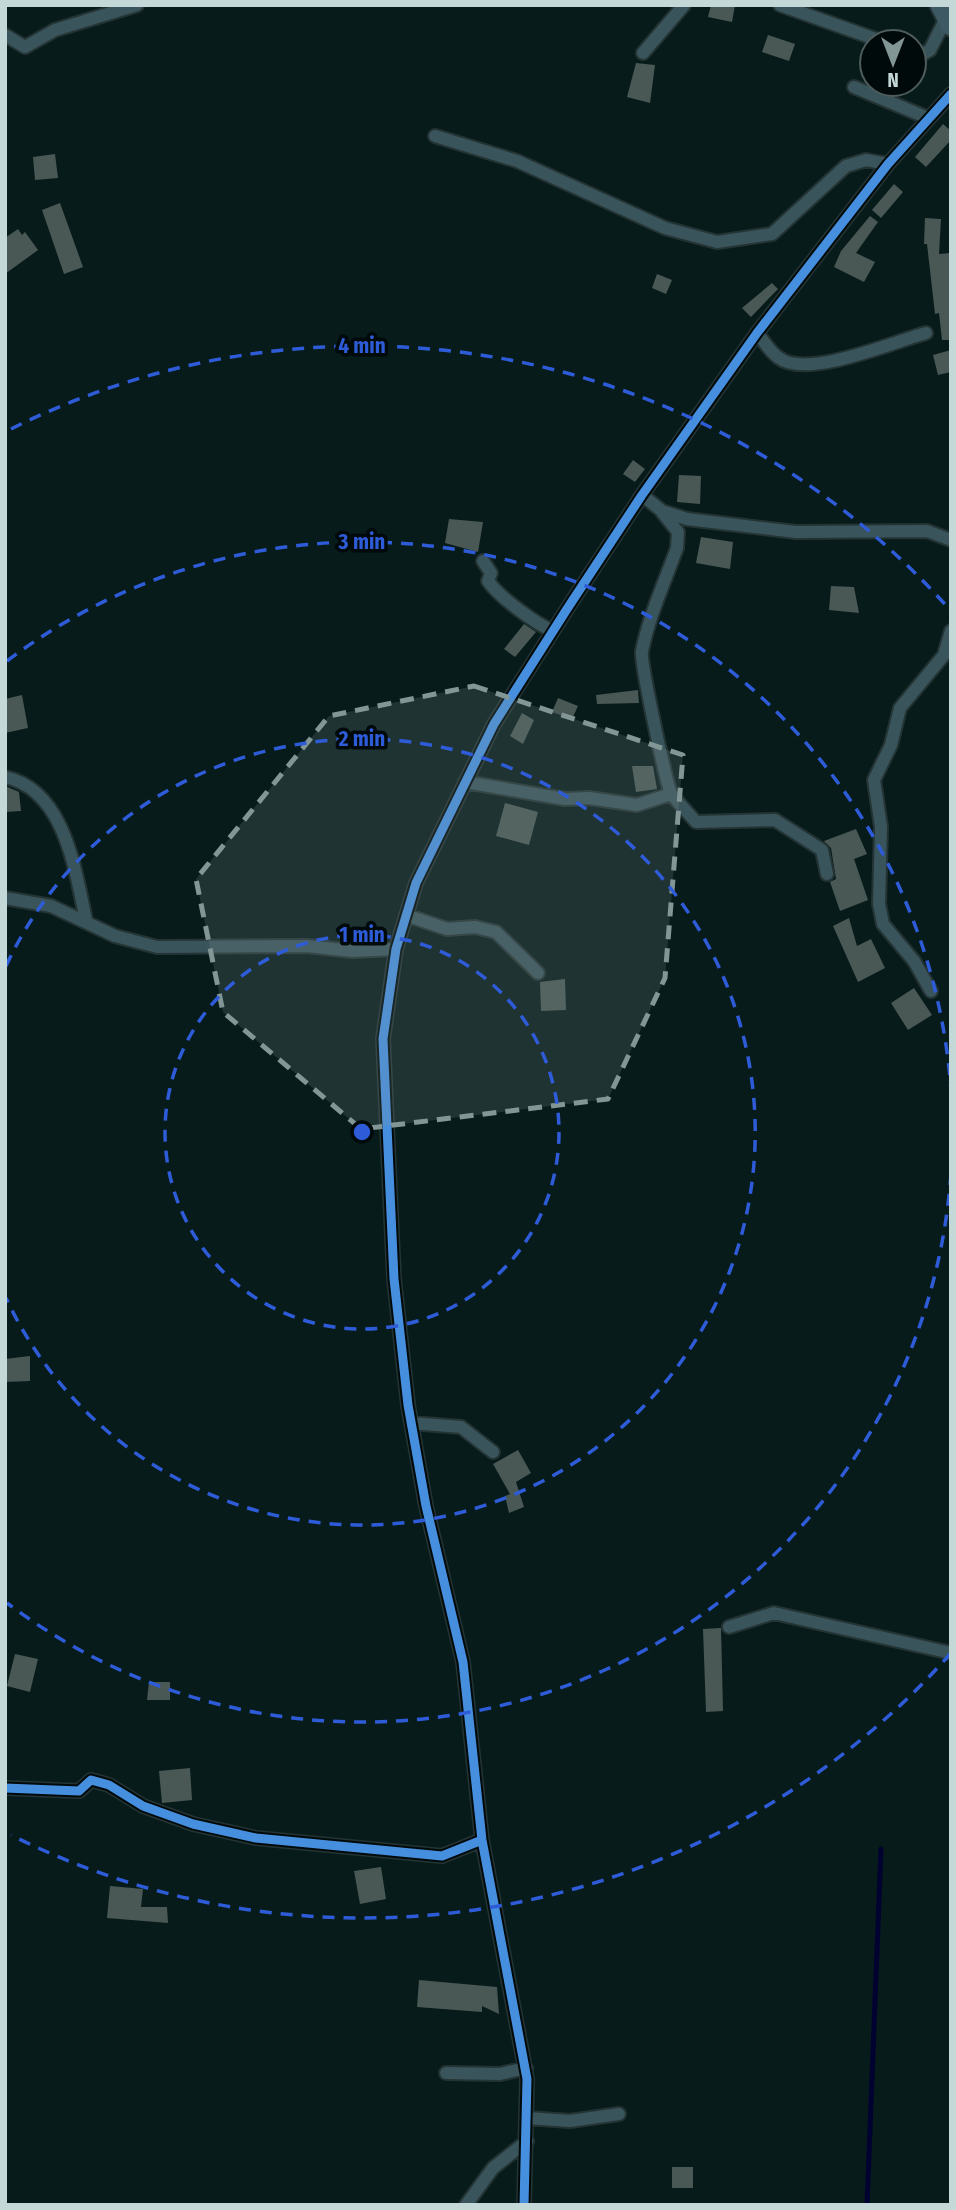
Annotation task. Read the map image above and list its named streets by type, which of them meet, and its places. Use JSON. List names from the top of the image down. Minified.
{"north":"bottom","rings":["4 min","3 min","2 min","1 min"]}
